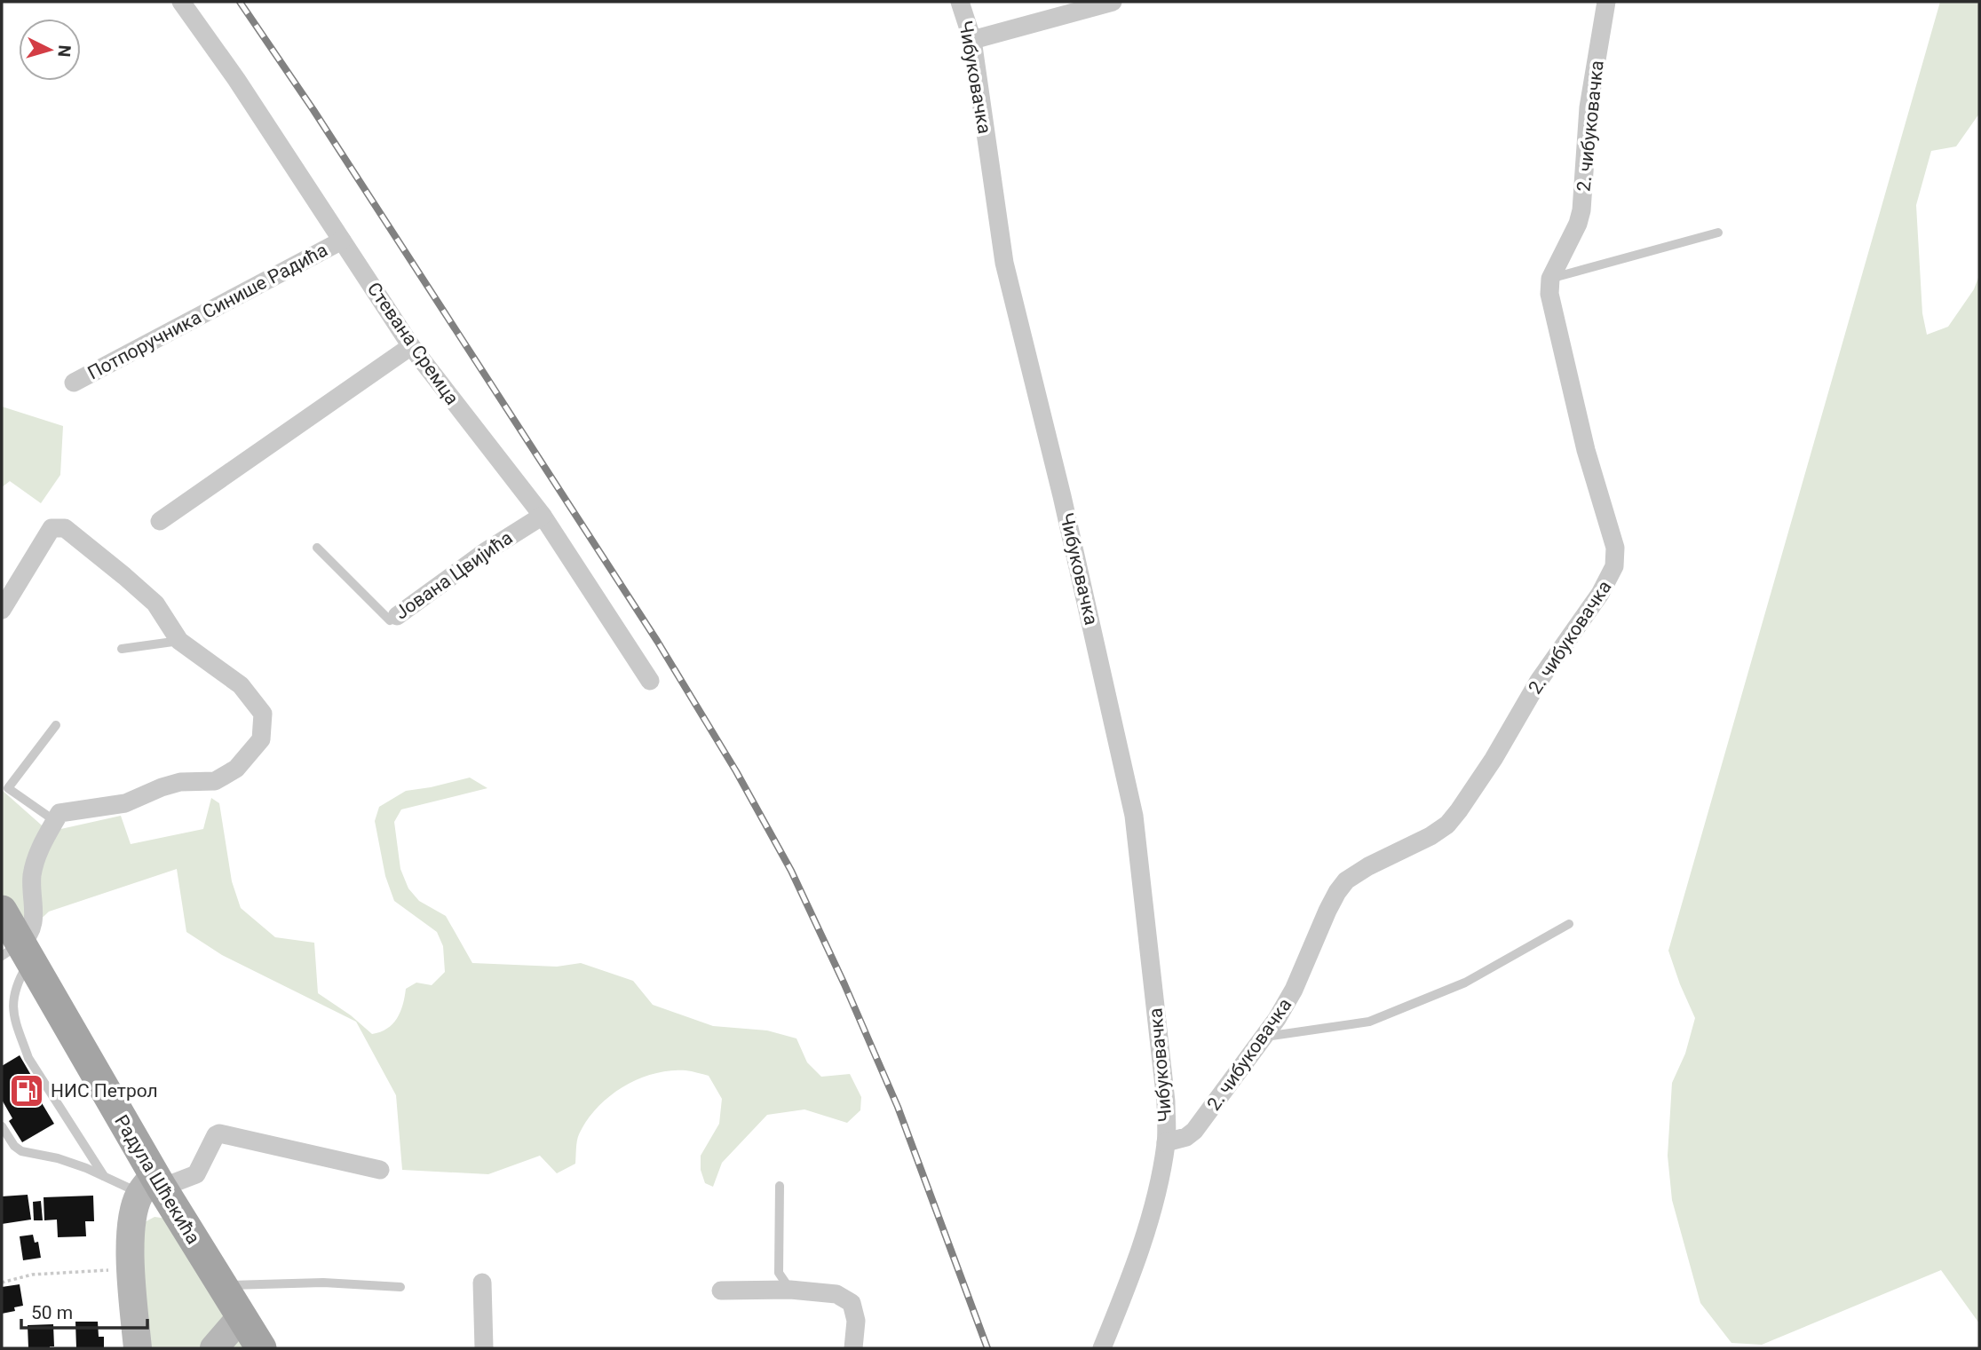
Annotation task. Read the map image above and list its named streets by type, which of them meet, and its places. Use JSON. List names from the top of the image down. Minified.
{"streets":{"main road":["Радула Шћекића"],"street":["Чибуковачка","2. чибуковачка","Потпоручника Синише Радића","Стевана Сремца","Јована Цвијића"]},"crossings":[["Чибуковачка","2. чибуковачка"],["Потпоручника Синише Радића","Стевана Сремца"],["Стевана Сремца","Јована Цвијића"]],"places":{"fuel station":["НИС Петрол"]},"scale_bar":"50 m","north":"right"}
